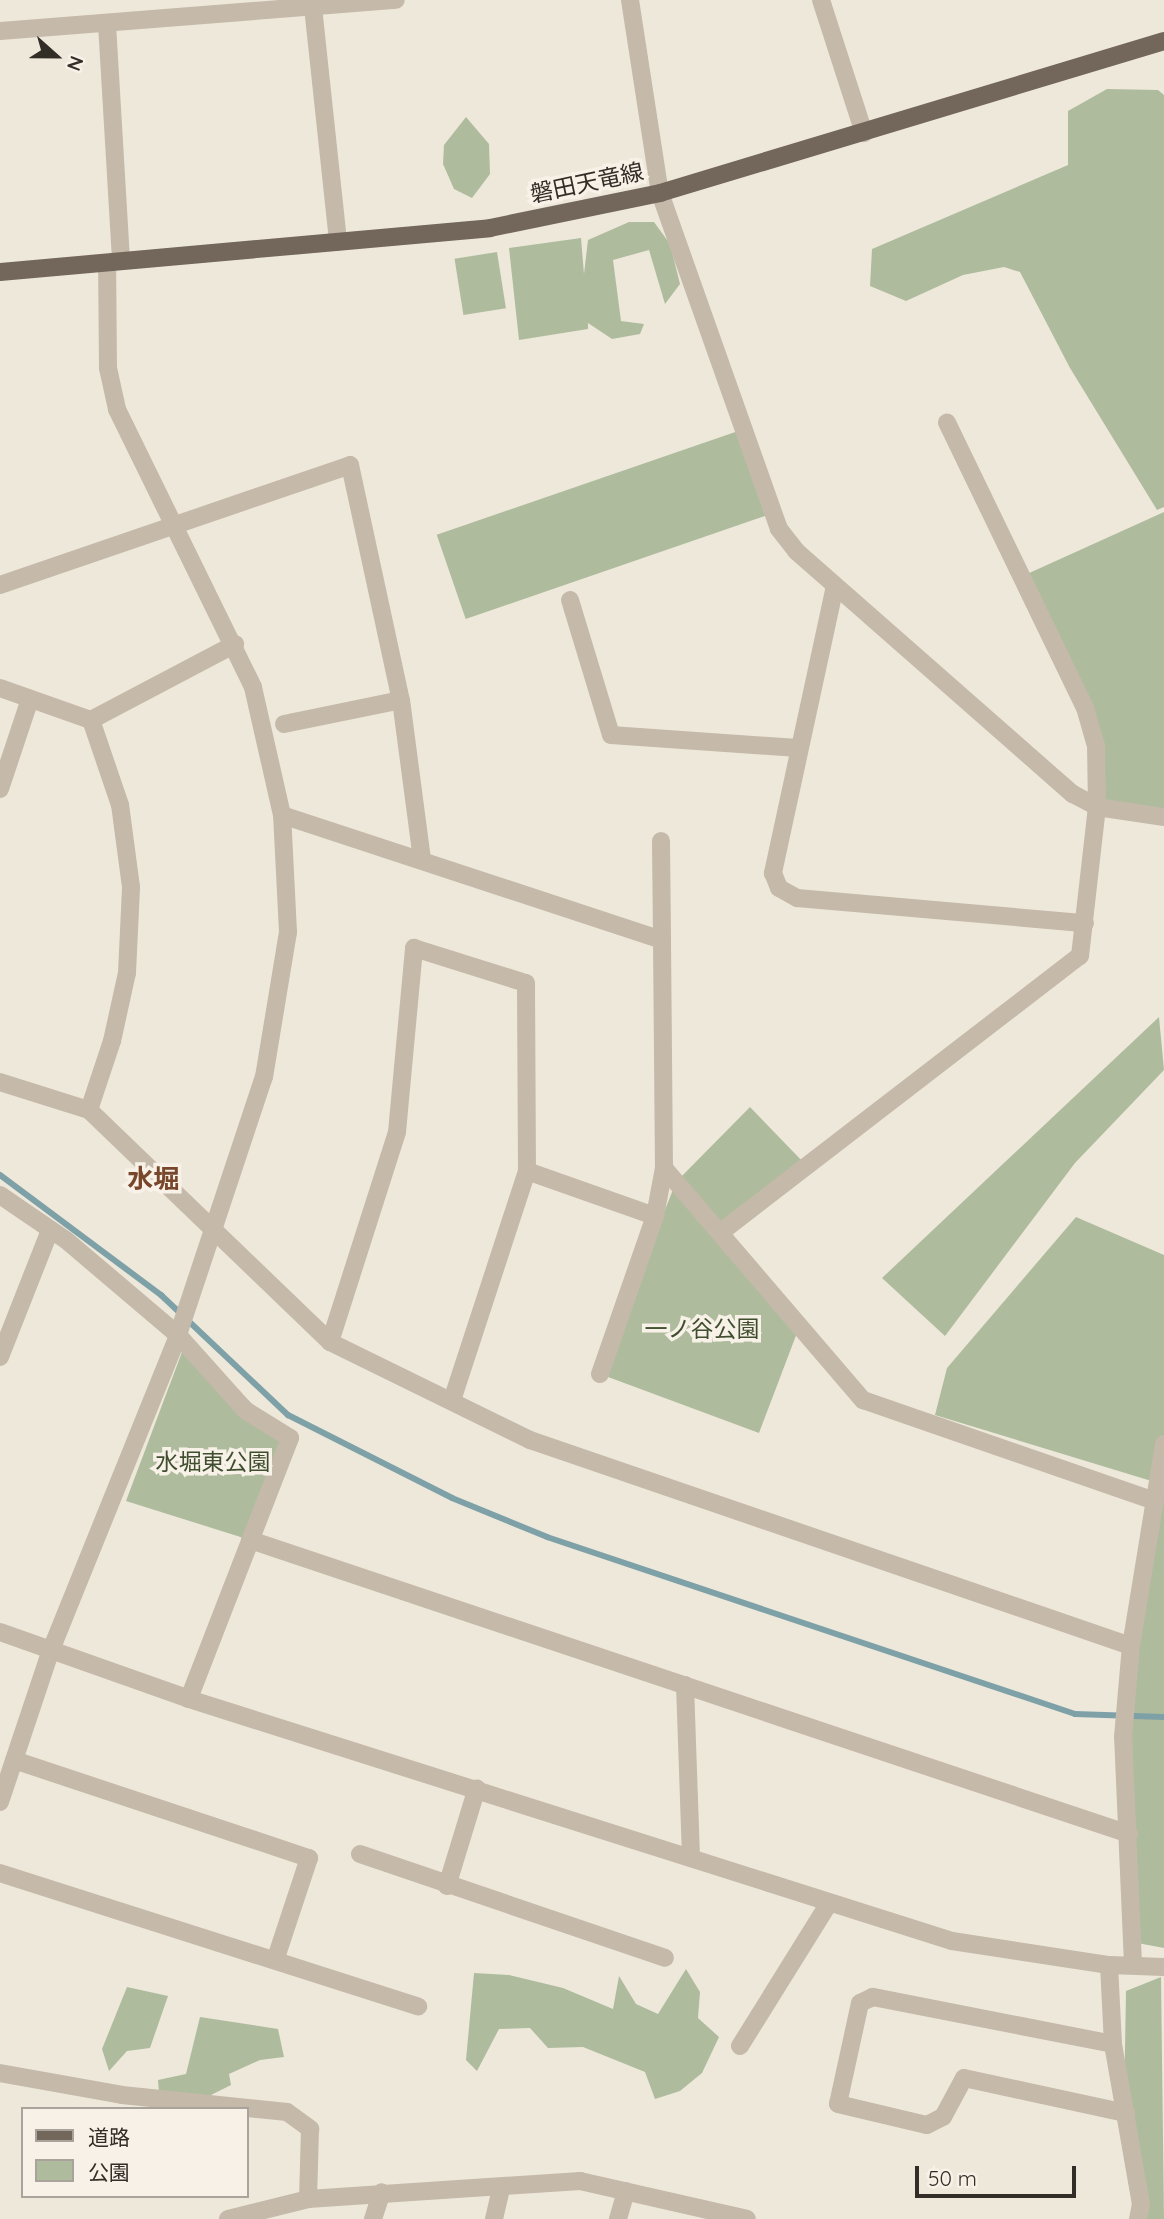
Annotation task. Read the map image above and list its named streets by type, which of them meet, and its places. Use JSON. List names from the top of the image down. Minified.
{"streets":{"main road":["磐田天竜線"]},"districts":["水堀"],"parks":["一ノ谷公園","水堀東公園"],"legend":["道路","公園"],"scale_bar":"50 m","north":"right"}
